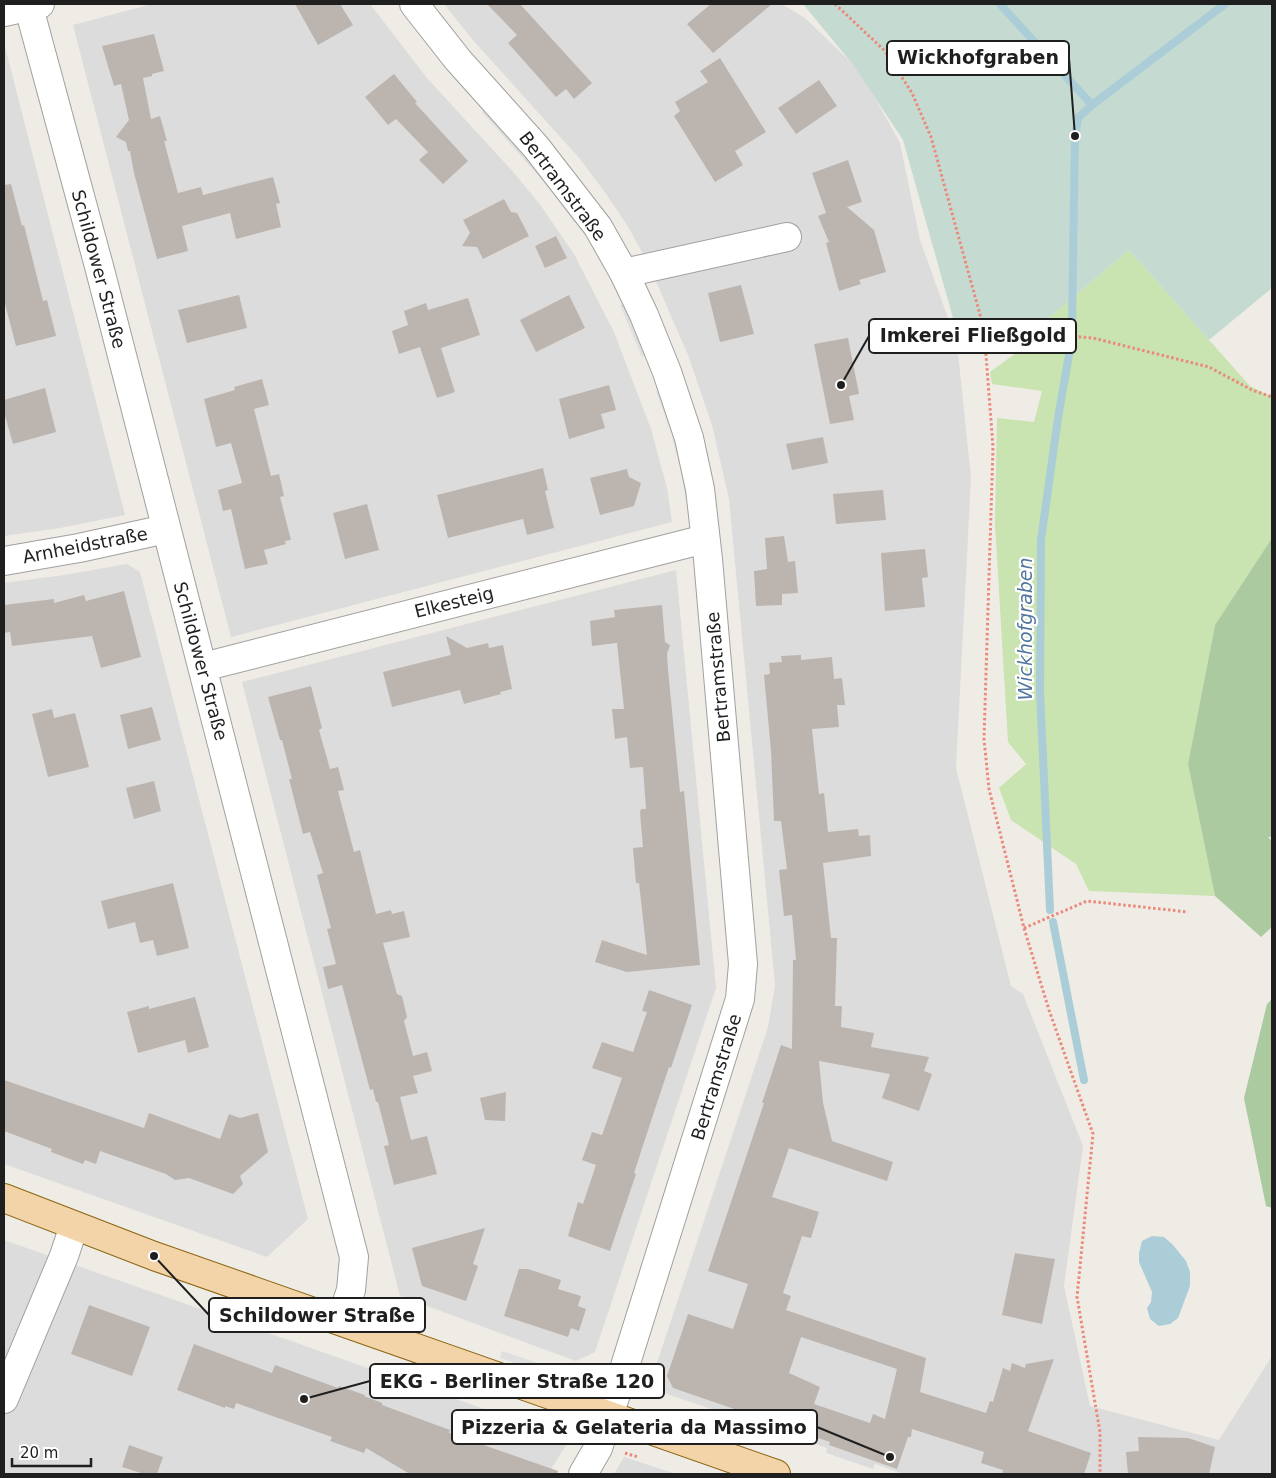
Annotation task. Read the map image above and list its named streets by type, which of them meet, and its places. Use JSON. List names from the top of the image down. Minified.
{"streets":{"street":["Bertramstraße","Schildower Straße","Arnheidstraße","Elkesteig"]},"crossings":[["Bertramstraße","Elkesteig"],["Schildower Straße","Arnheidstraße"],["Schildower Straße","Elkesteig"]],"water":["Wickhofgraben"],"places":["Wickhofgraben","Imkerei Fließgold","Schildower Straße","EKG - Berliner Straße 120","Pizzeria & Gelateria da Massimo"],"scale_bar":"20 m"}
